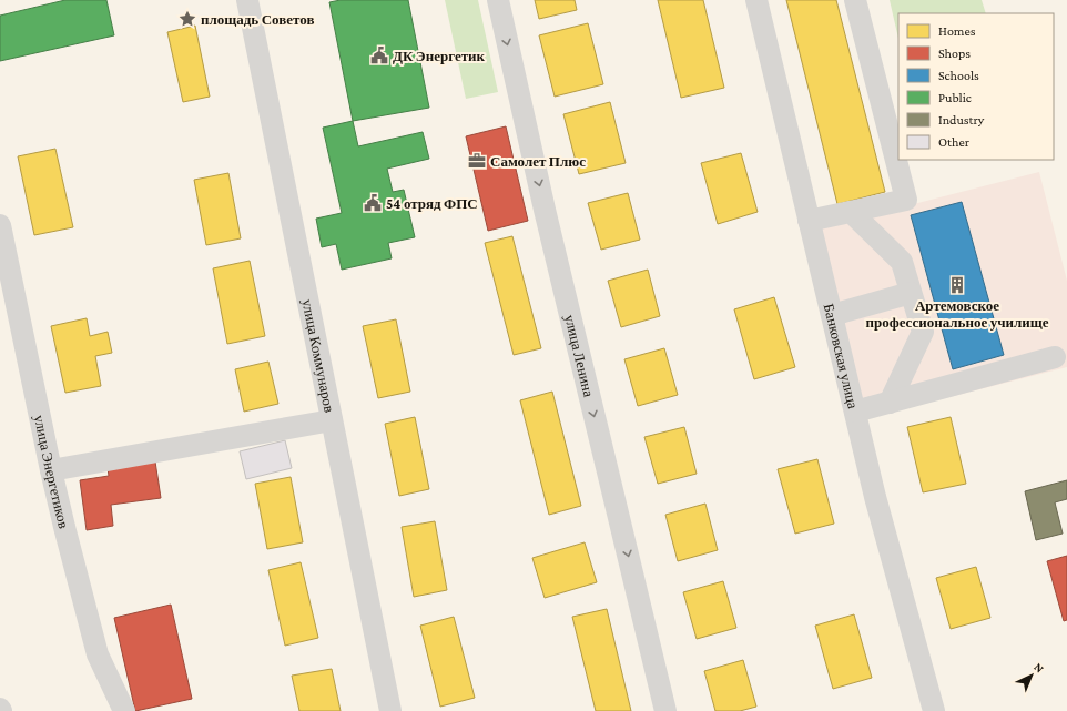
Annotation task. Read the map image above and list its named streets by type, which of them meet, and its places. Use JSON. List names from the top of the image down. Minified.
{"streets":{"street":["улица Коммунаров","улица Ленина","Банковская улица","улица Энергетиков"]},"one_way":["улица Ленина"],"places":{"place":["площадь Советов"],"public building":["ДК Энергетик","54 отряд ФПС"],"office":["Самолет Плюс"],"building":["Артемовское профессиональное училище"]},"legend":["Homes","Shops","Schools","Public","Industry","Other"],"north":"top right"}
